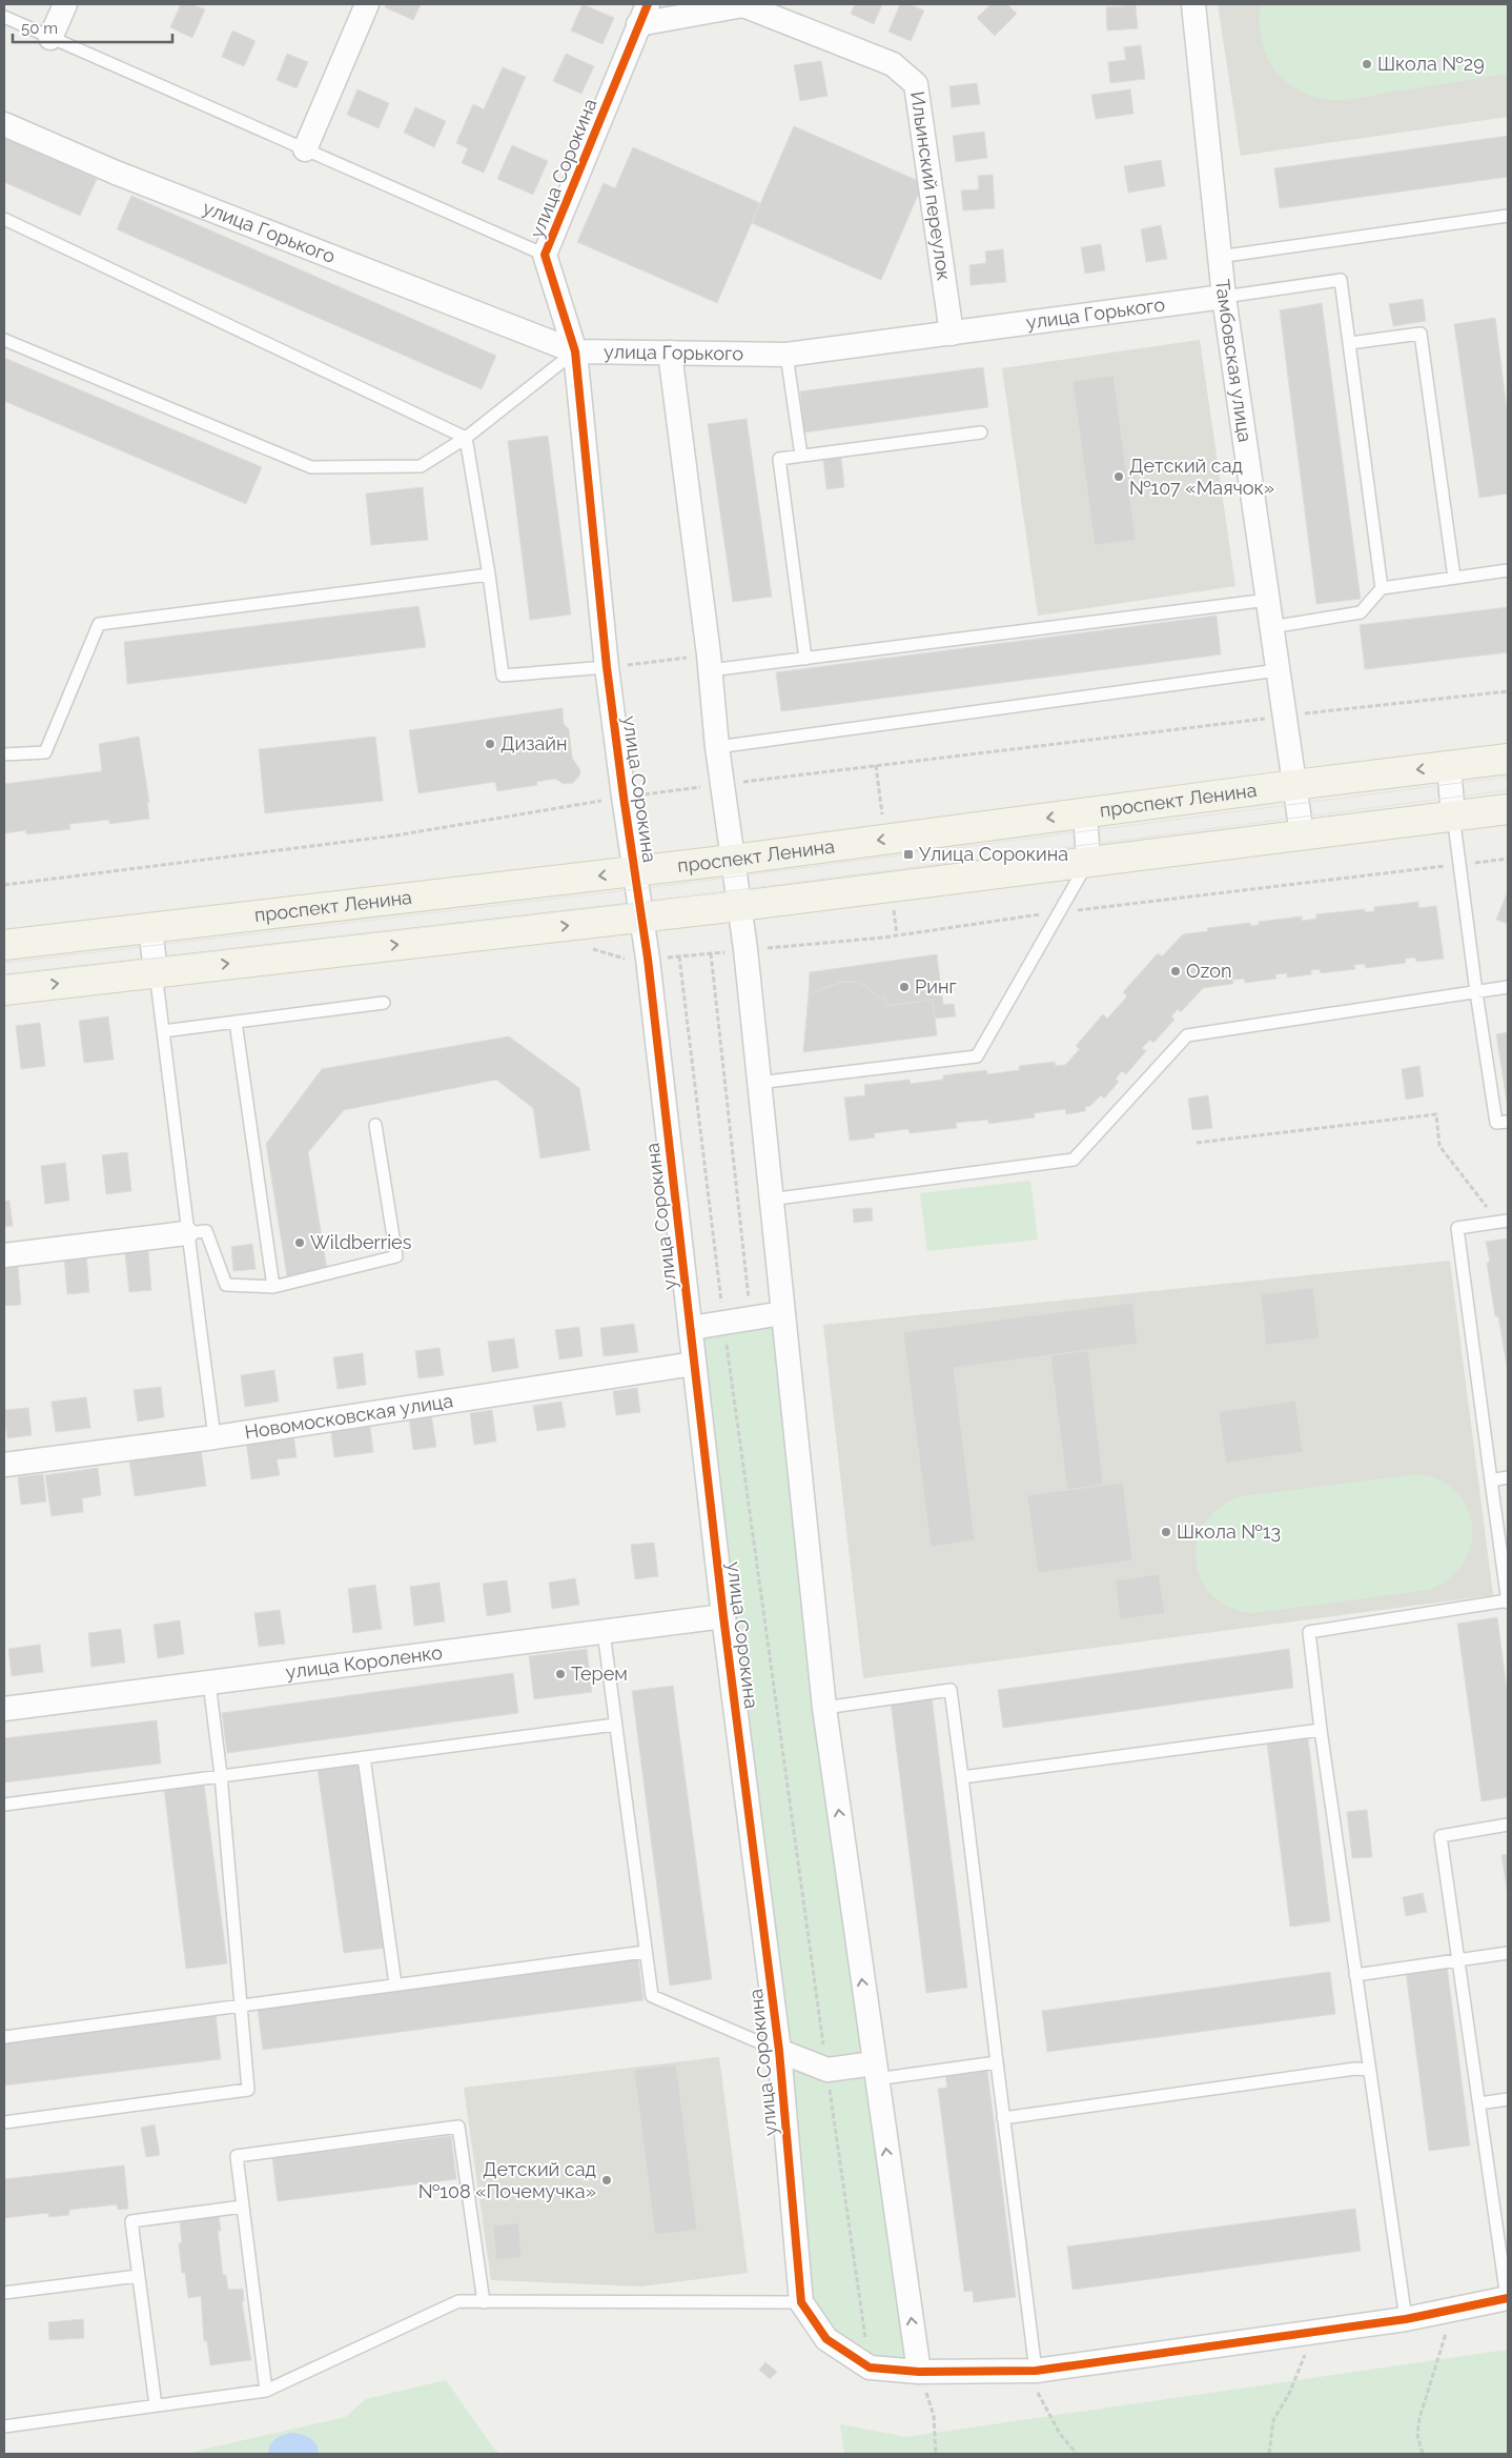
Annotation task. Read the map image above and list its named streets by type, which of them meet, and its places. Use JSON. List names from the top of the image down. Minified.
{"streets":{"main road":["проспект Ленина"],"street":["улица Сорокина","Ильинский переулок","улица Горького","Тамбовская улица","Новомосковская улица","улица Короленко"]},"crossings":[["улица Сорокина","Ильинский переулок"],["улица Сорокина","улица Горького"],["улица Сорокина","проспект Ленина"],["улица Сорокина","Новомосковская улица"],["улица Сорокина","улица Короленко"],["Ильинский переулок","улица Горького"],["улица Горького","Тамбовская улица"],["Тамбовская улица","проспект Ленина"]],"places":{"other":["Школа №29","Детский сад №107 «Маячок»","Дизайн","Ozon","Ринг","Wildberries","Школа №13","Терем","Детский сад №108 «Почемучка»"],"transit":["Улица Сорокина"]},"scale_bar":"50 m"}
